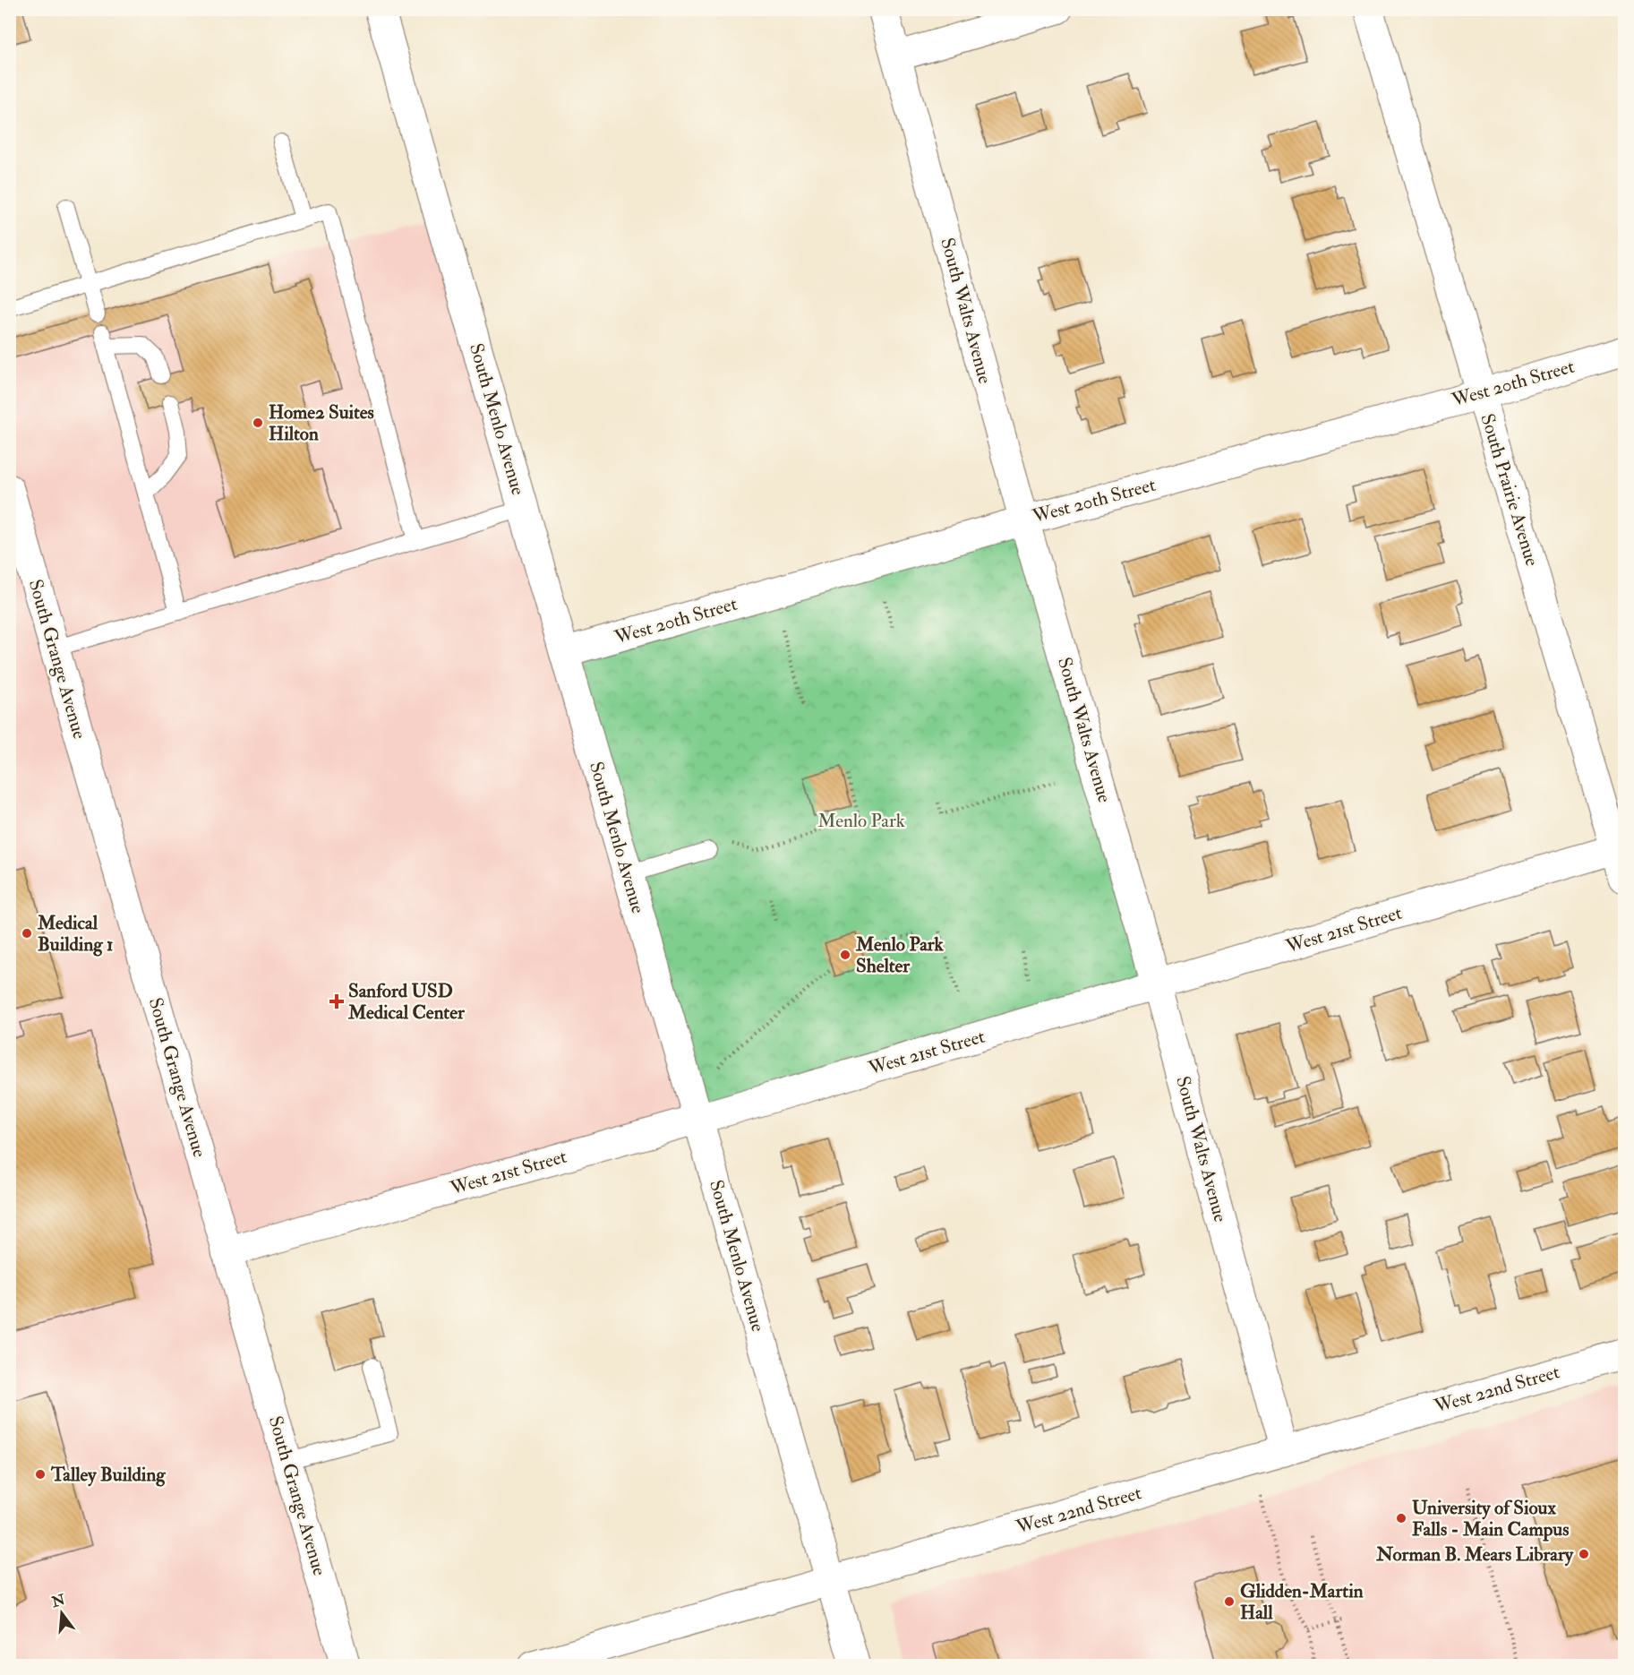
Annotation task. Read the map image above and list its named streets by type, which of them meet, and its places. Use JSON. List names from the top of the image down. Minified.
{"streets":{"street":["South Walts Avenue","West 20th Street","South Menlo Avenue","South Prairie Avenue","South Grange Avenue","West 21st Street","West 22nd Street"]},"crossings":[["South Walts Avenue","West 20th Street"],["South Walts Avenue","West 21st Street"],["South Walts Avenue","West 22nd Street"],["West 20th Street","South Menlo Avenue"],["West 20th Street","South Prairie Avenue"],["South Menlo Avenue","West 21st Street"],["South Menlo Avenue","West 22nd Street"],["South Prairie Avenue","West 21st Street"],["South Grange Avenue","West 21st Street"]],"parks":["Menlo Park"],"places":{"other":["Home2 Suites Hilton","Medical Building 1","Menlo Park Shelter","Talley Building","University of Sioux Falls - Main Campus","Norman B. Mears Library","Glidden-Martin Hall"],"health":["Sanford USD Medical Center"]},"north":"top"}
